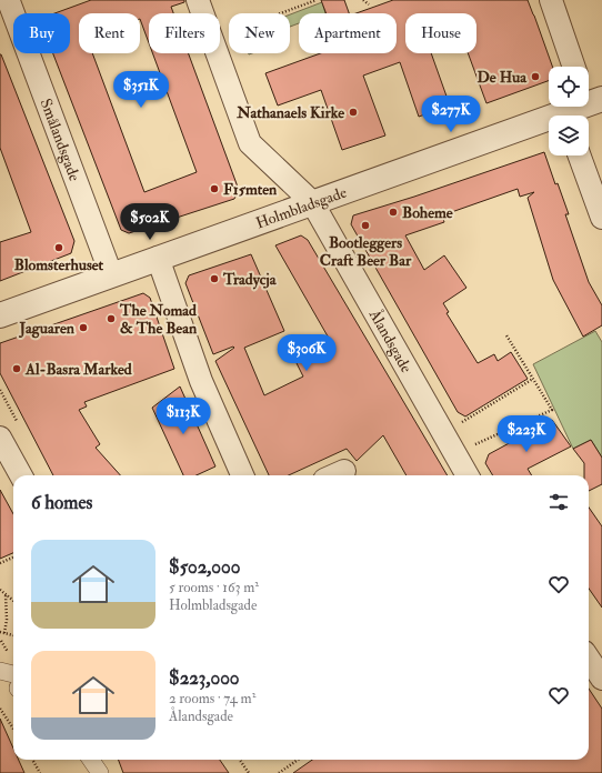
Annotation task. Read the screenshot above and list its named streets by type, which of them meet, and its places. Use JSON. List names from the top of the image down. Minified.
{"streets":{"street":["Smålandsgade","Holmbladsgade","Ålandsgade"]},"crossings":[["Smålandsgade","Holmbladsgade"],["Holmbladsgade","Ålandsgade"]],"places":["De Hua","Nathanaels Kirke","F15mten","Boheme","Bootleggers Craft Beer Bar","Blomsterhuset","Tradycja","The Nomad & The Bean","Jaguaren","Al-Basra Marked"],"page":{"chip":["Buy","Rent","Filters","New","Apartment","House"],"price":["$351K","$277K","$502K","$306K","$113K","$223K"],"heading":"6 homes","list":[{"name":"$502,000","note":"5 rooms · 163 m² · Holmbladsgade"},{"name":"$223,000","note":"2 rooms · 74 m² · Ålandsgade"}]}}
